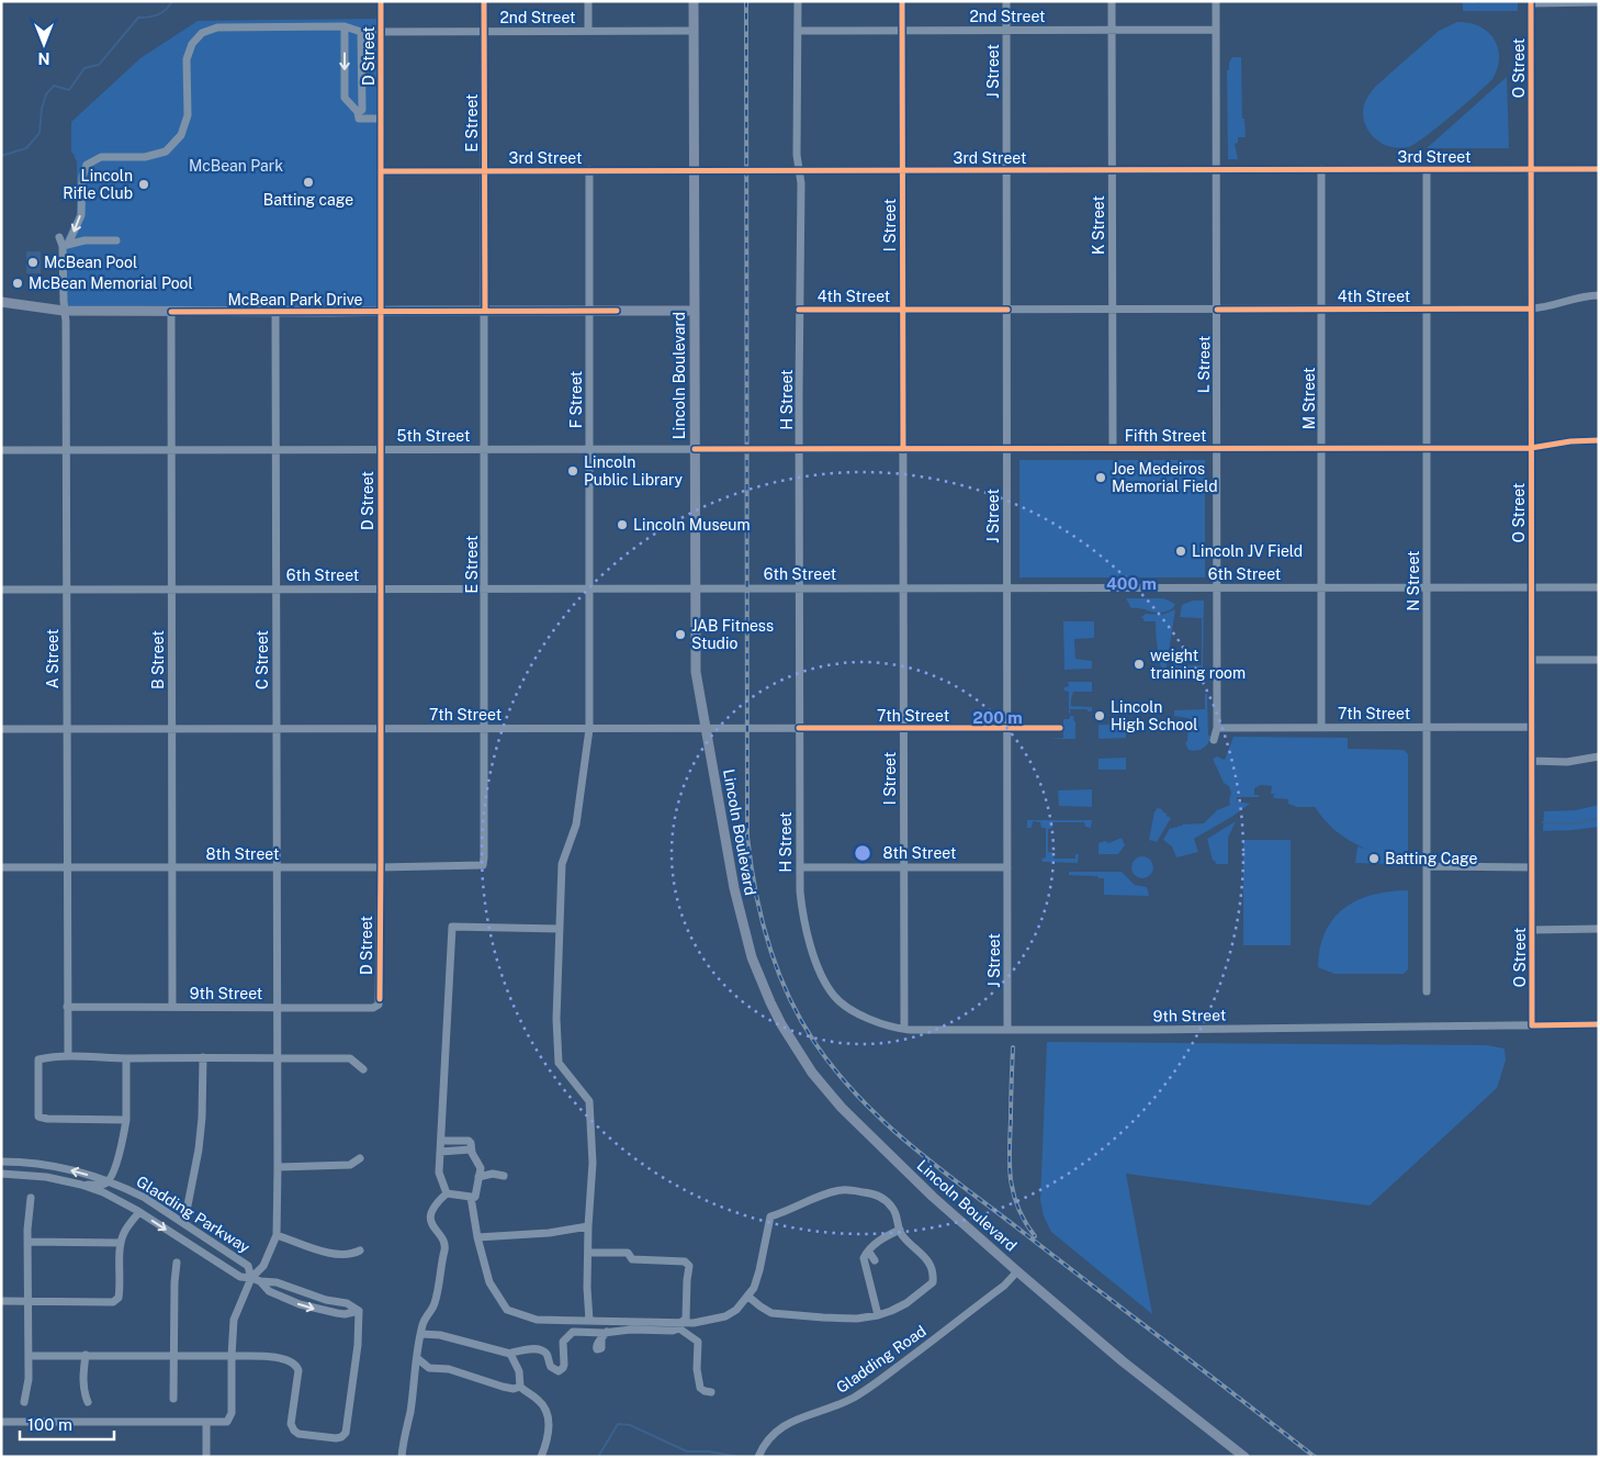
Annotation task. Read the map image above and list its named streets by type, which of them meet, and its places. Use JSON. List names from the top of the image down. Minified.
{"streets":{"main road":["McBean Park Drive","Lincoln Boulevard"],"street":["2nd Street","D Street","O Street","J Street","E Street","3rd Street","I Street","K Street","4th Street","L Street","M Street","F Street","H Street","5th Street","Fifth Street","6th Street","N Street","A Street","B Street","C Street","7th Street","8th Street","9th Street","Gladding Parkway","Gladding Road"]},"crossings":[["2nd Street","D Street"],["2nd Street","J Street"],["2nd Street","E Street"],["2nd Street","I Street"],["2nd Street","K Street"],["2nd Street","L Street"],["2nd Street","Lincoln Boulevard"],["2nd Street","H Street"],["2nd Street","A Street"],["D Street","3rd Street"],["D Street","McBean Park Drive"],["D Street","5th Street"],["D Street","6th Street"],["D Street","7th Street"],["D Street","8th Street"],["D Street","9th Street"],["O Street","3rd Street"],["O Street","4th Street"],["O Street","Fifth Street"],["O Street","6th Street"],["O Street","7th Street"],["O Street","9th Street"],["J Street","3rd Street"],["J Street","4th Street"],["J Street","Fifth Street"],["J Street","6th Street"],["J Street","7th Street"],["J Street","8th Street"],["J Street","9th Street"],["E Street","3rd Street"],["E Street","McBean Park Drive"],["E Street","5th Street"],["E Street","6th Street"],["E Street","7th Street"],["E Street","8th Street"],["3rd Street","I Street"],["3rd Street","K Street"],["3rd Street","L Street"],["3rd Street","Lincoln Boulevard"],["3rd Street","M Street"],["3rd Street","F Street"],["3rd Street","H Street"],["3rd Street","N Street"],["I Street","4th Street"],["I Street","Fifth Street"],["I Street","6th Street"],["I Street","7th Street"],["I Street","8th Street"],["I Street","9th Street"],["K Street","4th Street"],["K Street","Fifth Street"],["4th Street","L Street"],["4th Street","M Street"],["4th Street","H Street"],["4th Street","N Street"],["McBean Park Drive","Lincoln Boulevard"],["McBean Park Drive","F Street"],["McBean Park Drive","A Street"],["McBean Park Drive","B Street"],["McBean Park Drive","C Street"],["L Street","Fifth Street"],["L Street","6th Street"],["L Street","7th Street"],["Lincoln Boulevard","5th Street"],["Lincoln Boulevard","6th Street"],["Lincoln Boulevard","7th Street"],["Lincoln Boulevard","Gladding Road"],["M Street","Fifth Street"],["M Street","6th Street"],["M Street","7th Street"],["F Street","5th Street"],["F Street","6th Street"],["F Street","7th Street"],["H Street","5th Street"],["H Street","Fifth Street"],["H Street","6th Street"],["H Street","7th Street"],["H Street","8th Street"],["H Street","9th Street"],["5th Street","Fifth Street"],["5th Street","A Street"],["5th Street","B Street"],["5th Street","C Street"],["Fifth Street","N Street"],["6th Street","N Street"],["6th Street","A Street"],["6th Street","B Street"],["6th Street","C Street"],["N Street","7th Street"],["A Street","7th Street"],["A Street","8th Street"],["A Street","9th Street"],["B Street","7th Street"],["B Street","8th Street"],["B Street","9th Street"],["C Street","7th Street"],["C Street","8th Street"],["C Street","9th Street"]],"parks":["McBean Park"],"places":["Batting cage","Lincoln Rifle Club","McBean Pool","McBean Memorial Pool","Lincoln Public Library","Joe Medeiros Memorial Field","Lincoln Museum","Lincoln JV Field","JAB Fitness Studio","weight training room","Lincoln High School","Batting Cage"],"scale_bar":"100 m","north":"bottom","rings":["400 m","200 m"]}
